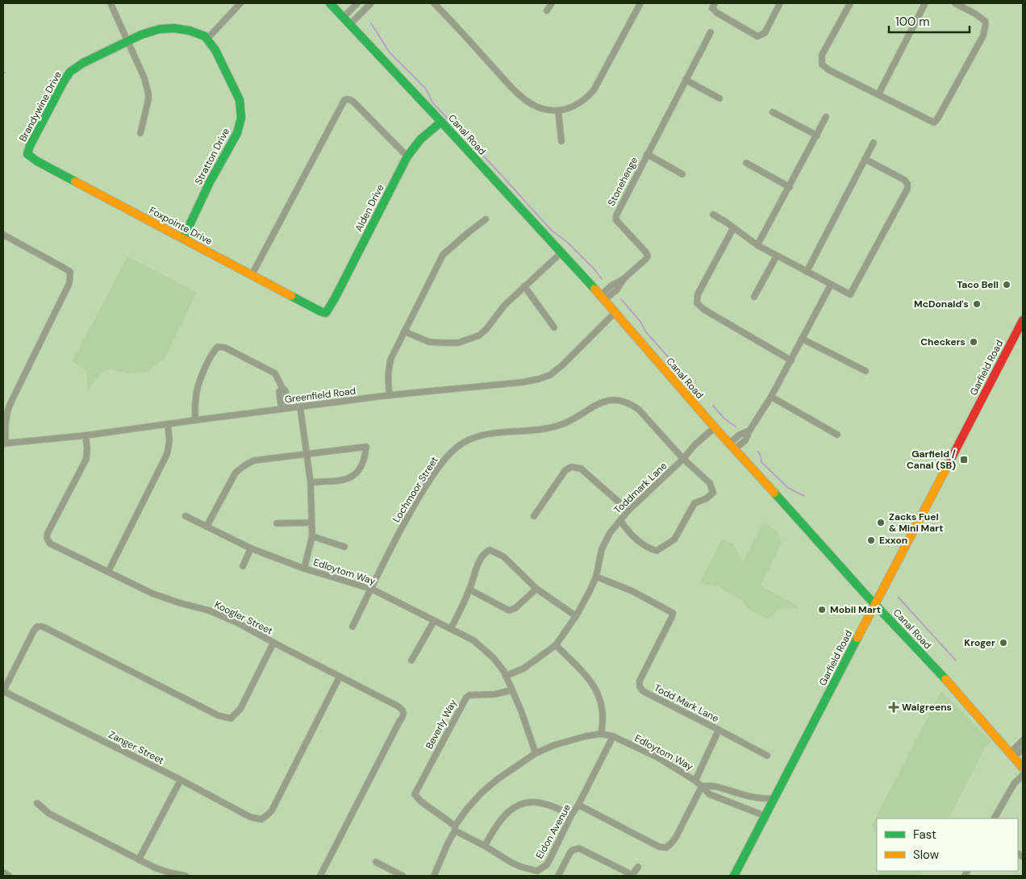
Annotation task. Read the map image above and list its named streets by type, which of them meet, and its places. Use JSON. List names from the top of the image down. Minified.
{"streets":{"street":["Brandywine Drive","Canal Road","Stratton Drive","Stonehenge","Alden Drive","Foxpointe Drive","Garfield Road","Greenfield Road","Toddmark Lane","Lochmoor Street","Edloytom Way","Koogler Street","Todd Mark Lane","Beverly Way","Zanger Street","Eldon Avenue"]},"crossings":[["Brandywine Drive","Stratton Drive"],["Brandywine Drive","Foxpointe Drive"],["Canal Road","Stonehenge"],["Canal Road","Alden Drive"],["Canal Road","Garfield Road"],["Canal Road","Greenfield Road"],["Canal Road","Toddmark Lane"],["Stratton Drive","Foxpointe Drive"],["Alden Drive","Foxpointe Drive"],["Garfield Road","Edloytom Way"],["Greenfield Road","Koogler Street"],["Toddmark Lane","Lochmoor Street"],["Toddmark Lane","Todd Mark Lane"],["Lochmoor Street","Edloytom Way"],["Edloytom Way","Todd Mark Lane"],["Edloytom Way","Beverly Way"],["Edloytom Way","Eldon Avenue"],["Koogler Street","Zanger Street"],["Beverly Way","Eldon Avenue"]],"places":{"other":["Taco Bell","McDonald's","Checkers","Zacks Fuel & Mini Mart","Exxon","Mobil Mart","Kroger"],"transit":["Garfield / Canal (SB)"],"health":["Walgreens"]},"legend":["Fast","Slow"],"scale_bar":"100 m"}
